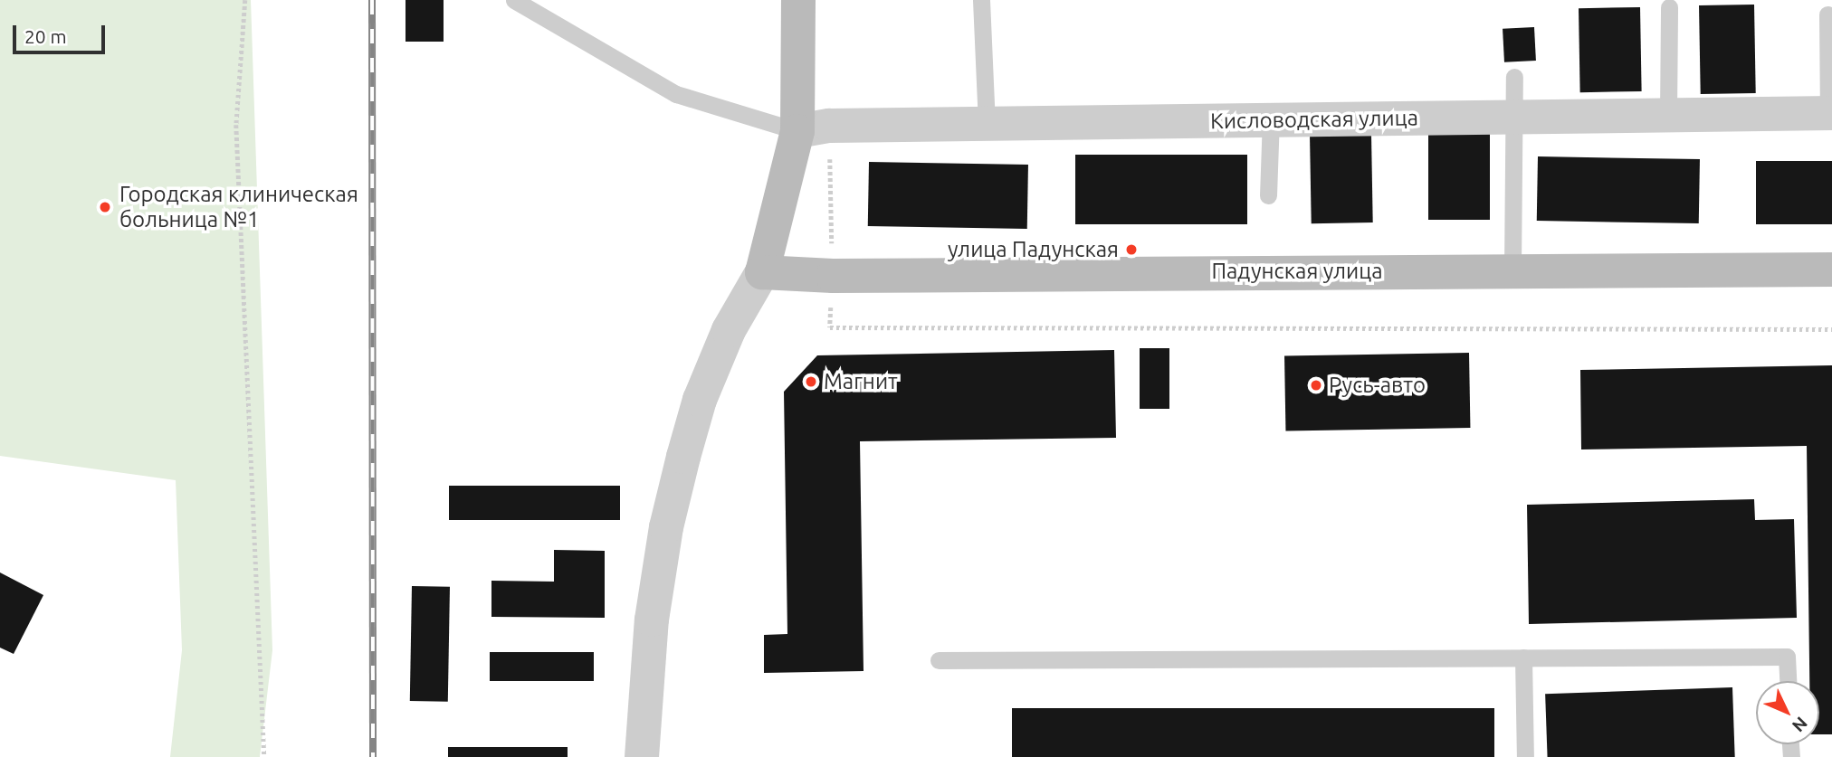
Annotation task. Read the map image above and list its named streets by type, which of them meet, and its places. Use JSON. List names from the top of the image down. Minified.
{"streets":{"street":["Кисловодская улица","Падунская улица"]},"places":["Городская клиническая больница №1","улица Падунская","Магнит","Русь-авто"],"scale_bar":"20 m","north":"bottom right"}
